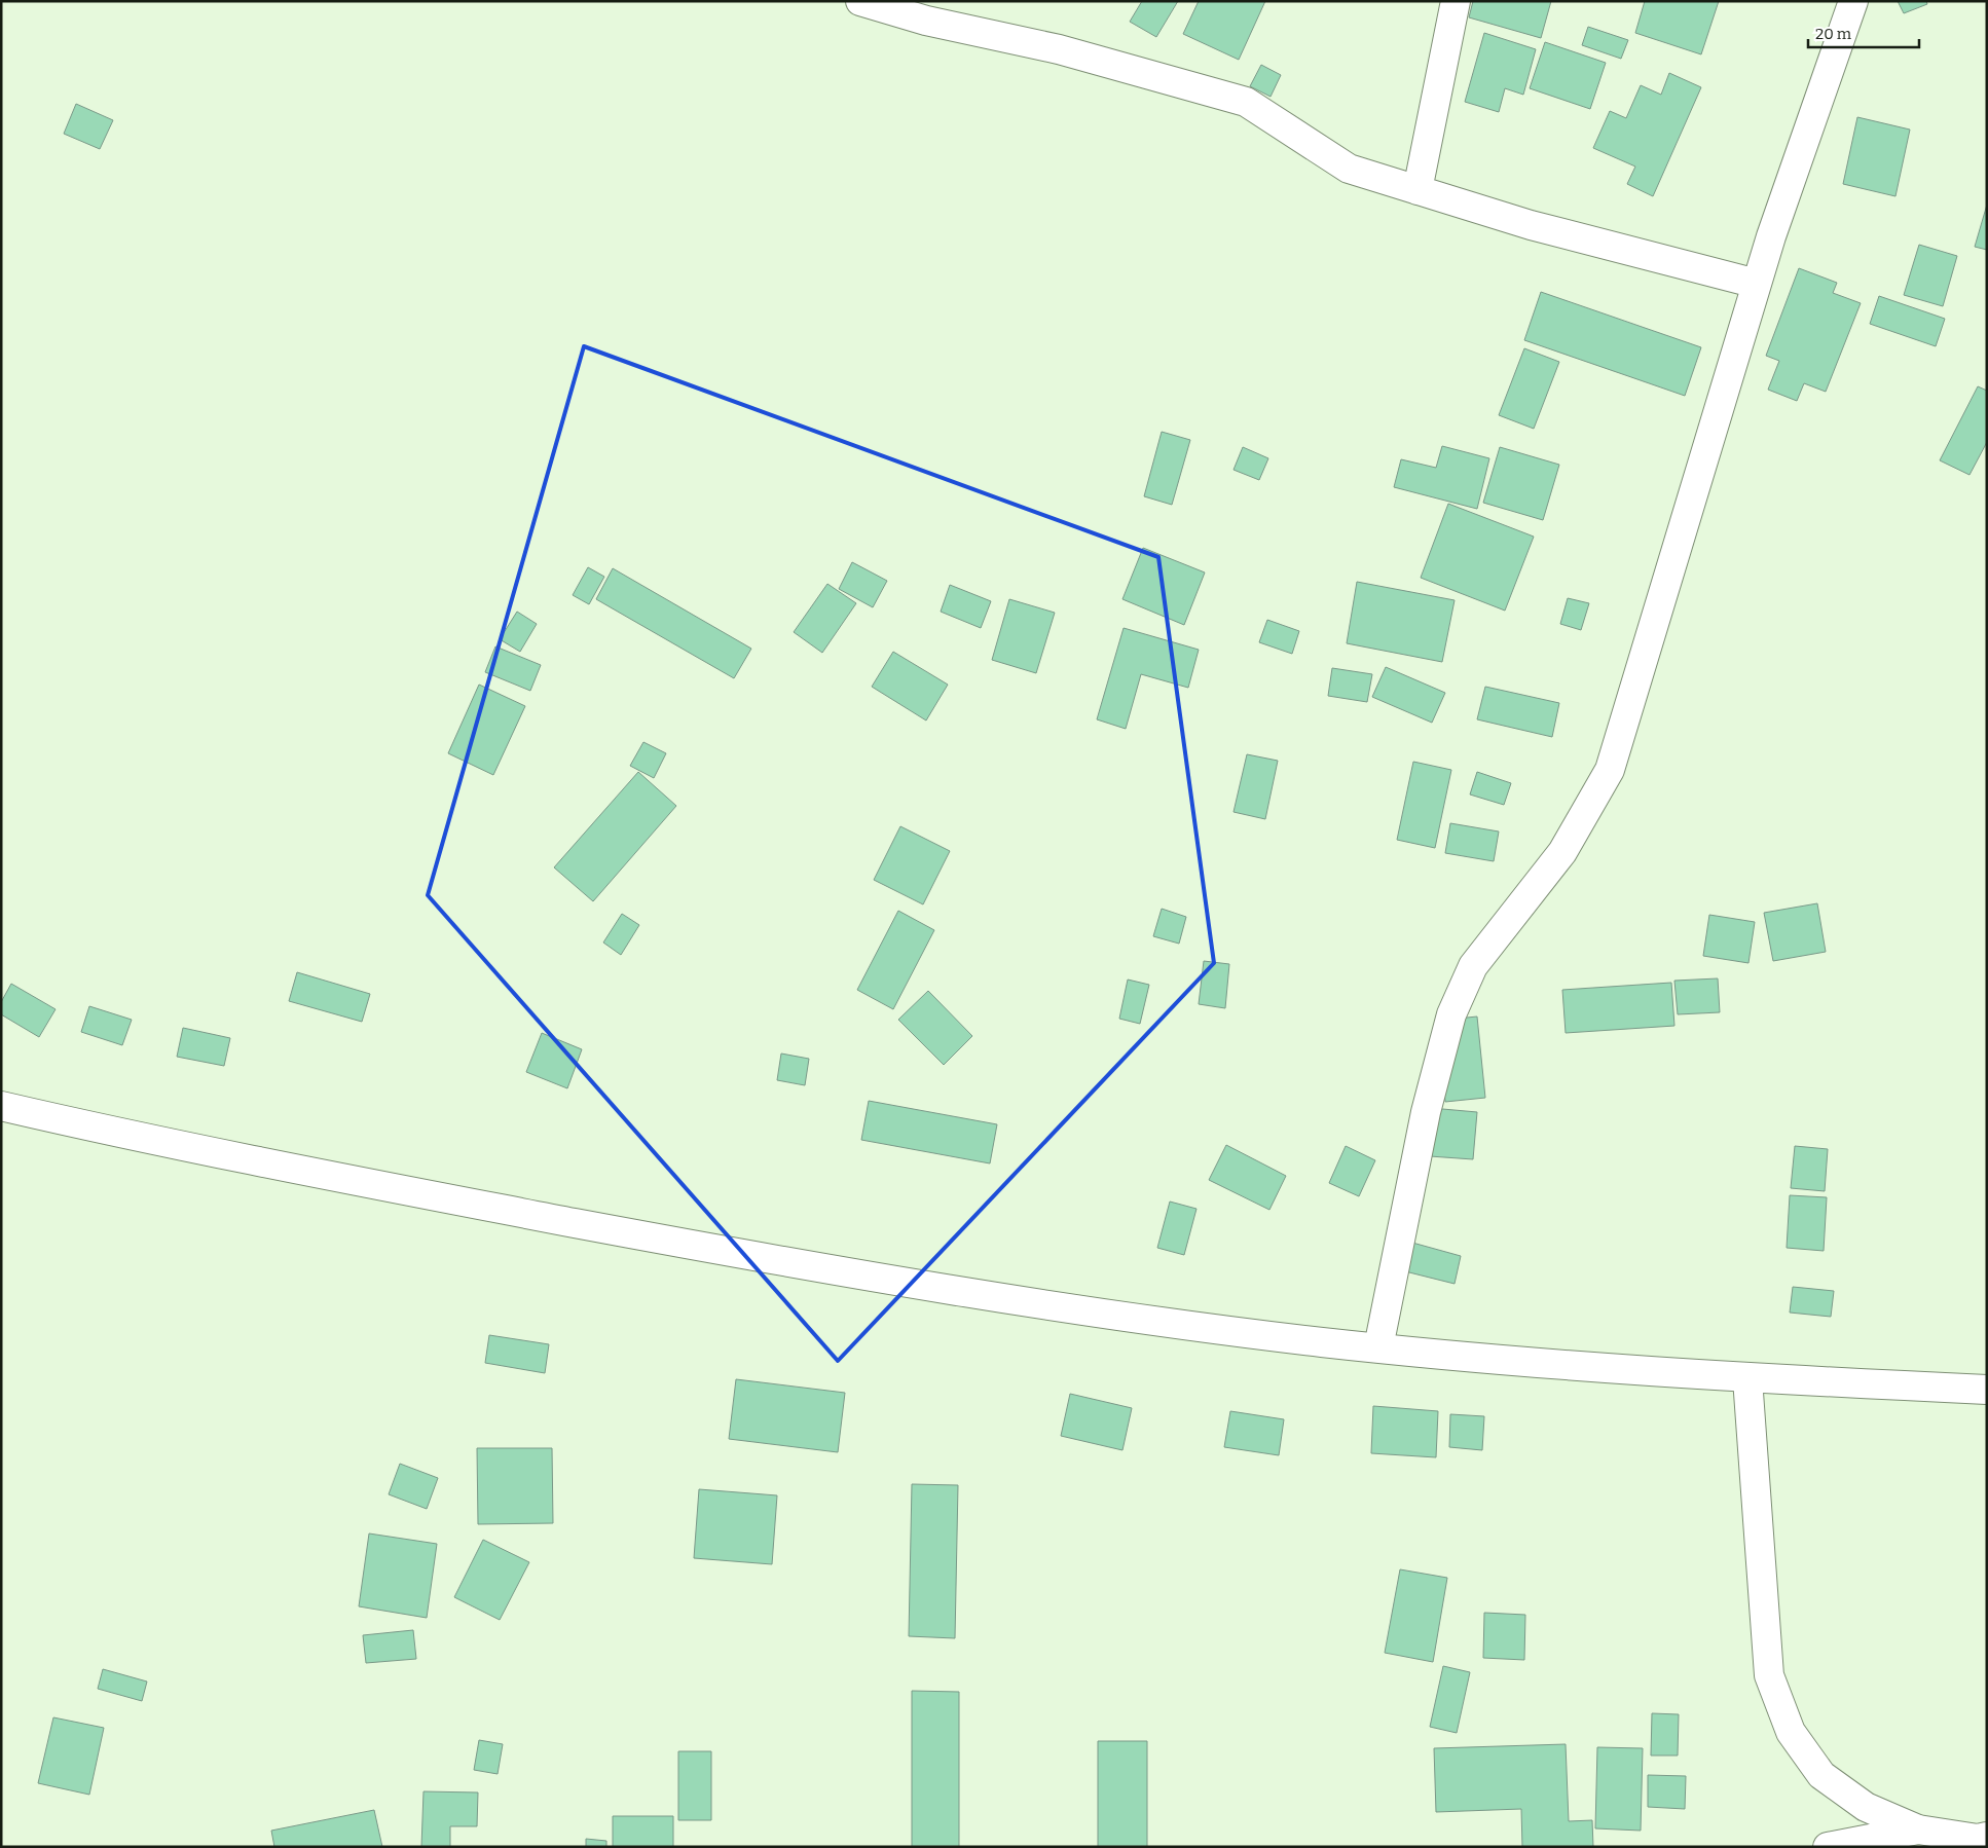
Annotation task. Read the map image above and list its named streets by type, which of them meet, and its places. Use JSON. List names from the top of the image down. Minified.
{"scale_bar":"20 m"}
